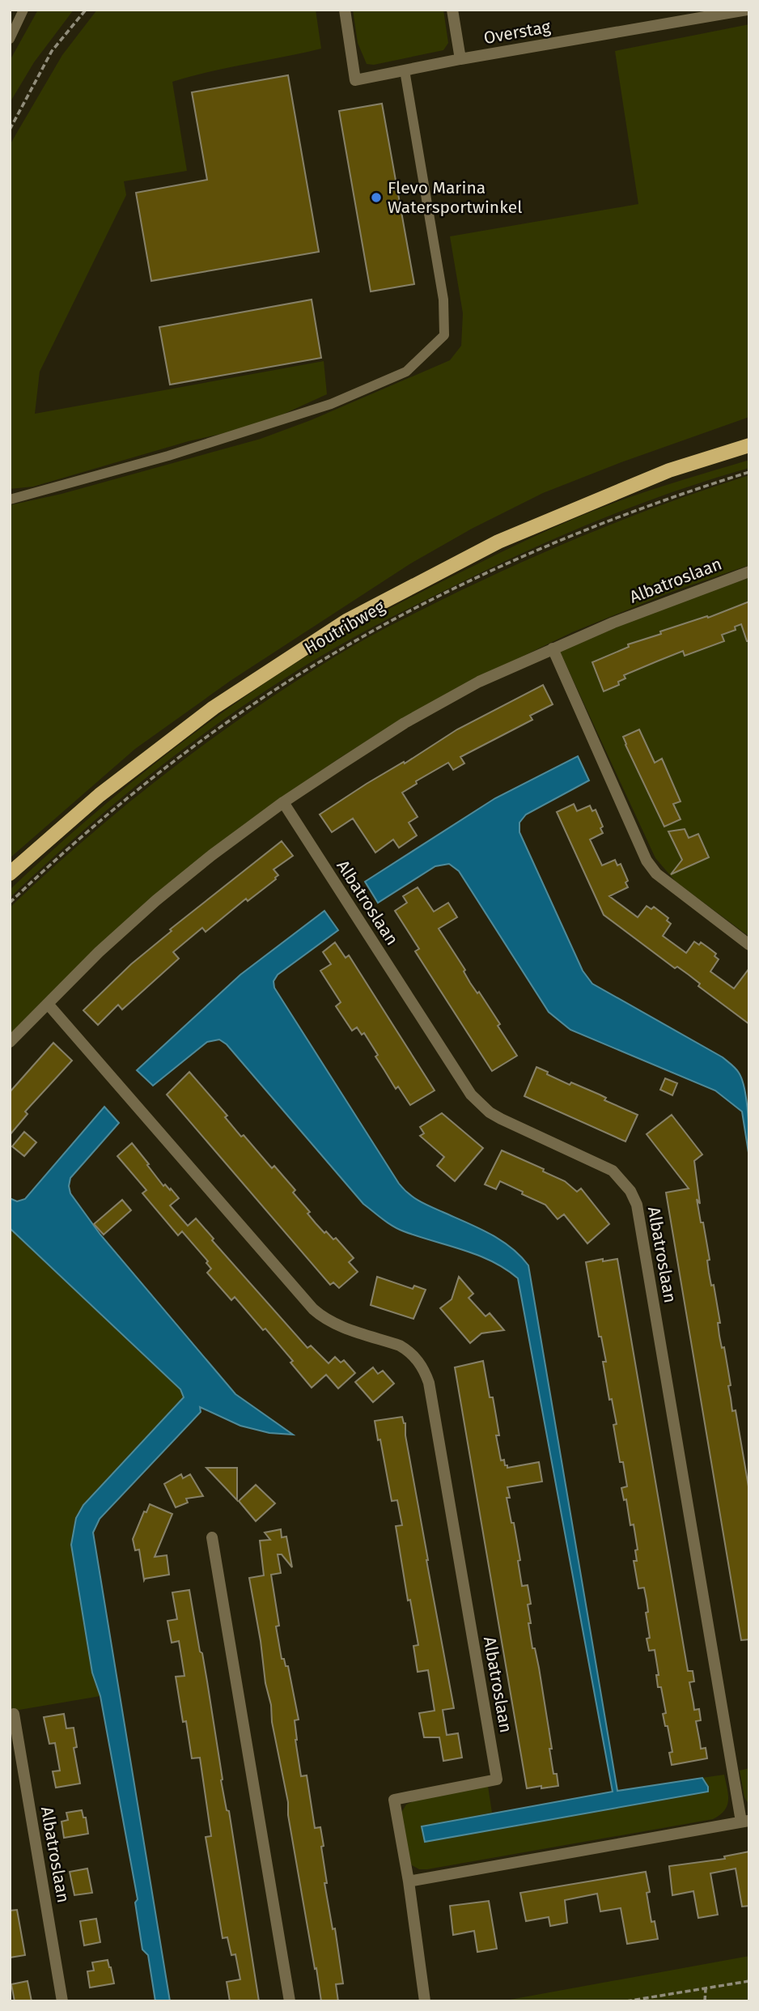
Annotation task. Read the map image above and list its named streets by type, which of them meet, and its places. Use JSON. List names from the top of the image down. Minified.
{"streets":{"main road":["Houtribweg"],"street":["Overstag","Albatroslaan"]},"places":["Flevo Marina Watersportwinkel"]}
